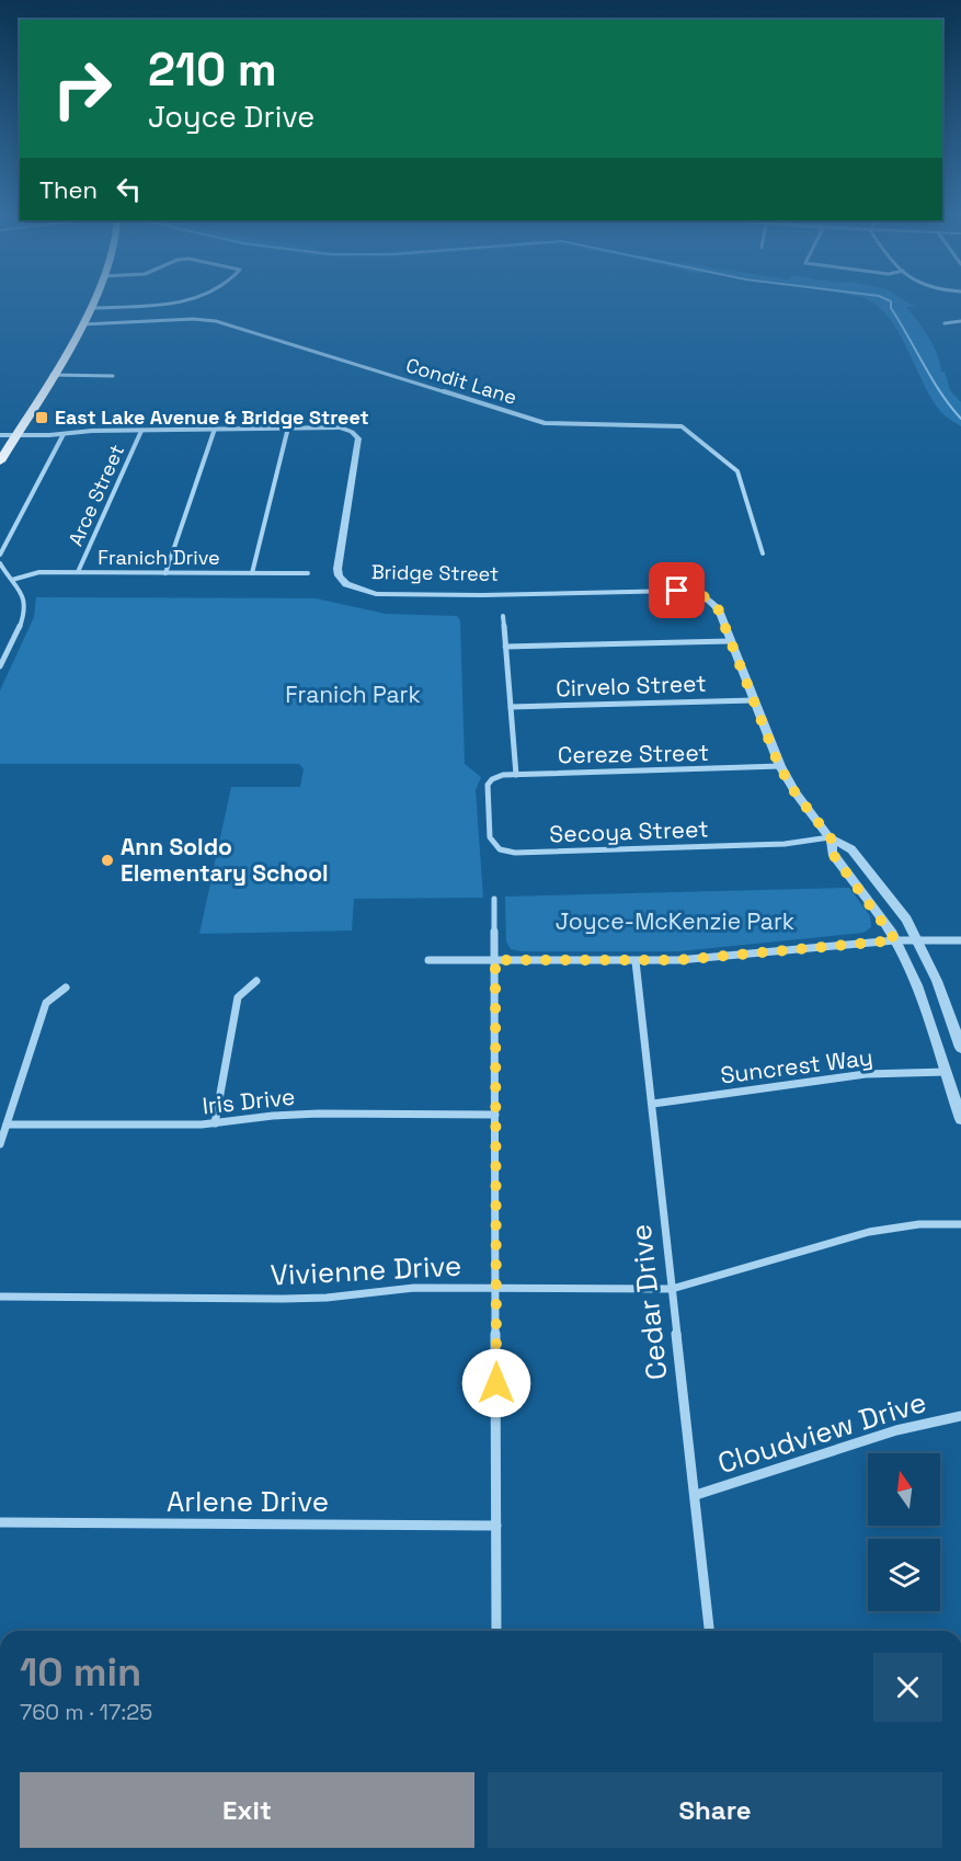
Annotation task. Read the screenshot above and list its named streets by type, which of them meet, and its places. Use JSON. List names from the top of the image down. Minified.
{"streets":{"street":["Condit Lane","Arce Street","Franich Drive","Bridge Street","Cirvelo Street","Cereze Street","Secoya Street","Suncrest Way","Iris Drive","Vivienne Drive","Cedar Drive","Cloudview Drive","Arlene Drive"]},"crossings":[["Arce Street","Franich Drive"],["Arce Street","Bridge Street"],["Bridge Street","Cirvelo Street"],["Bridge Street","Cereze Street"],["Bridge Street","Secoya Street"],["Bridge Street","Suncrest Way"],["Cereze Street","Secoya Street"],["Suncrest Way","Cedar Drive"],["Vivienne Drive","Cedar Drive"],["Cedar Drive","Cloudview Drive"]],"parks":["Franich Park","Joyce-McKenzie Park"],"places":{"transit":["East Lake Avenue & Bridge Street"],"other":["Ann Soldo Elementary School"]},"north":"top","page":{"turn":["210 m","Joyce Drive"],"then":"Then","heading":["10 min","760 m · 17:25"],"buttons":["Exit","Share"]}}
